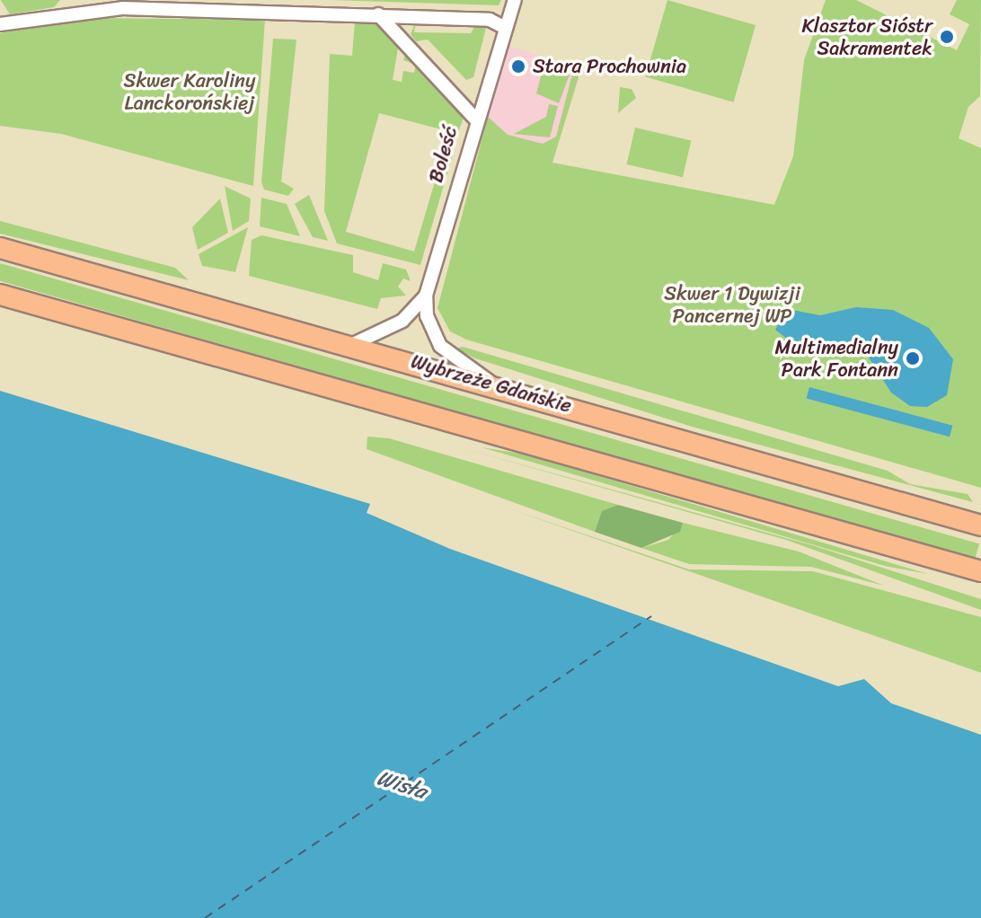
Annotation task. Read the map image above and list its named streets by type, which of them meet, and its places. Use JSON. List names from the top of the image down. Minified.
{"streets":{"main road":["Wybrzeże Gdańskie"],"street":["Boleść"]},"crossings":[["Boleść","Wybrzeże Gdańskie"]],"water":["Wisła"],"parks":["Skwer Karoliny Lanckorońskiej","Skwer 1 Dywizji Pancernej WP"],"places":["Klasztor Sióstr Sakramentek","Stara Prochownia","Multimedialny Park Fontann"]}
